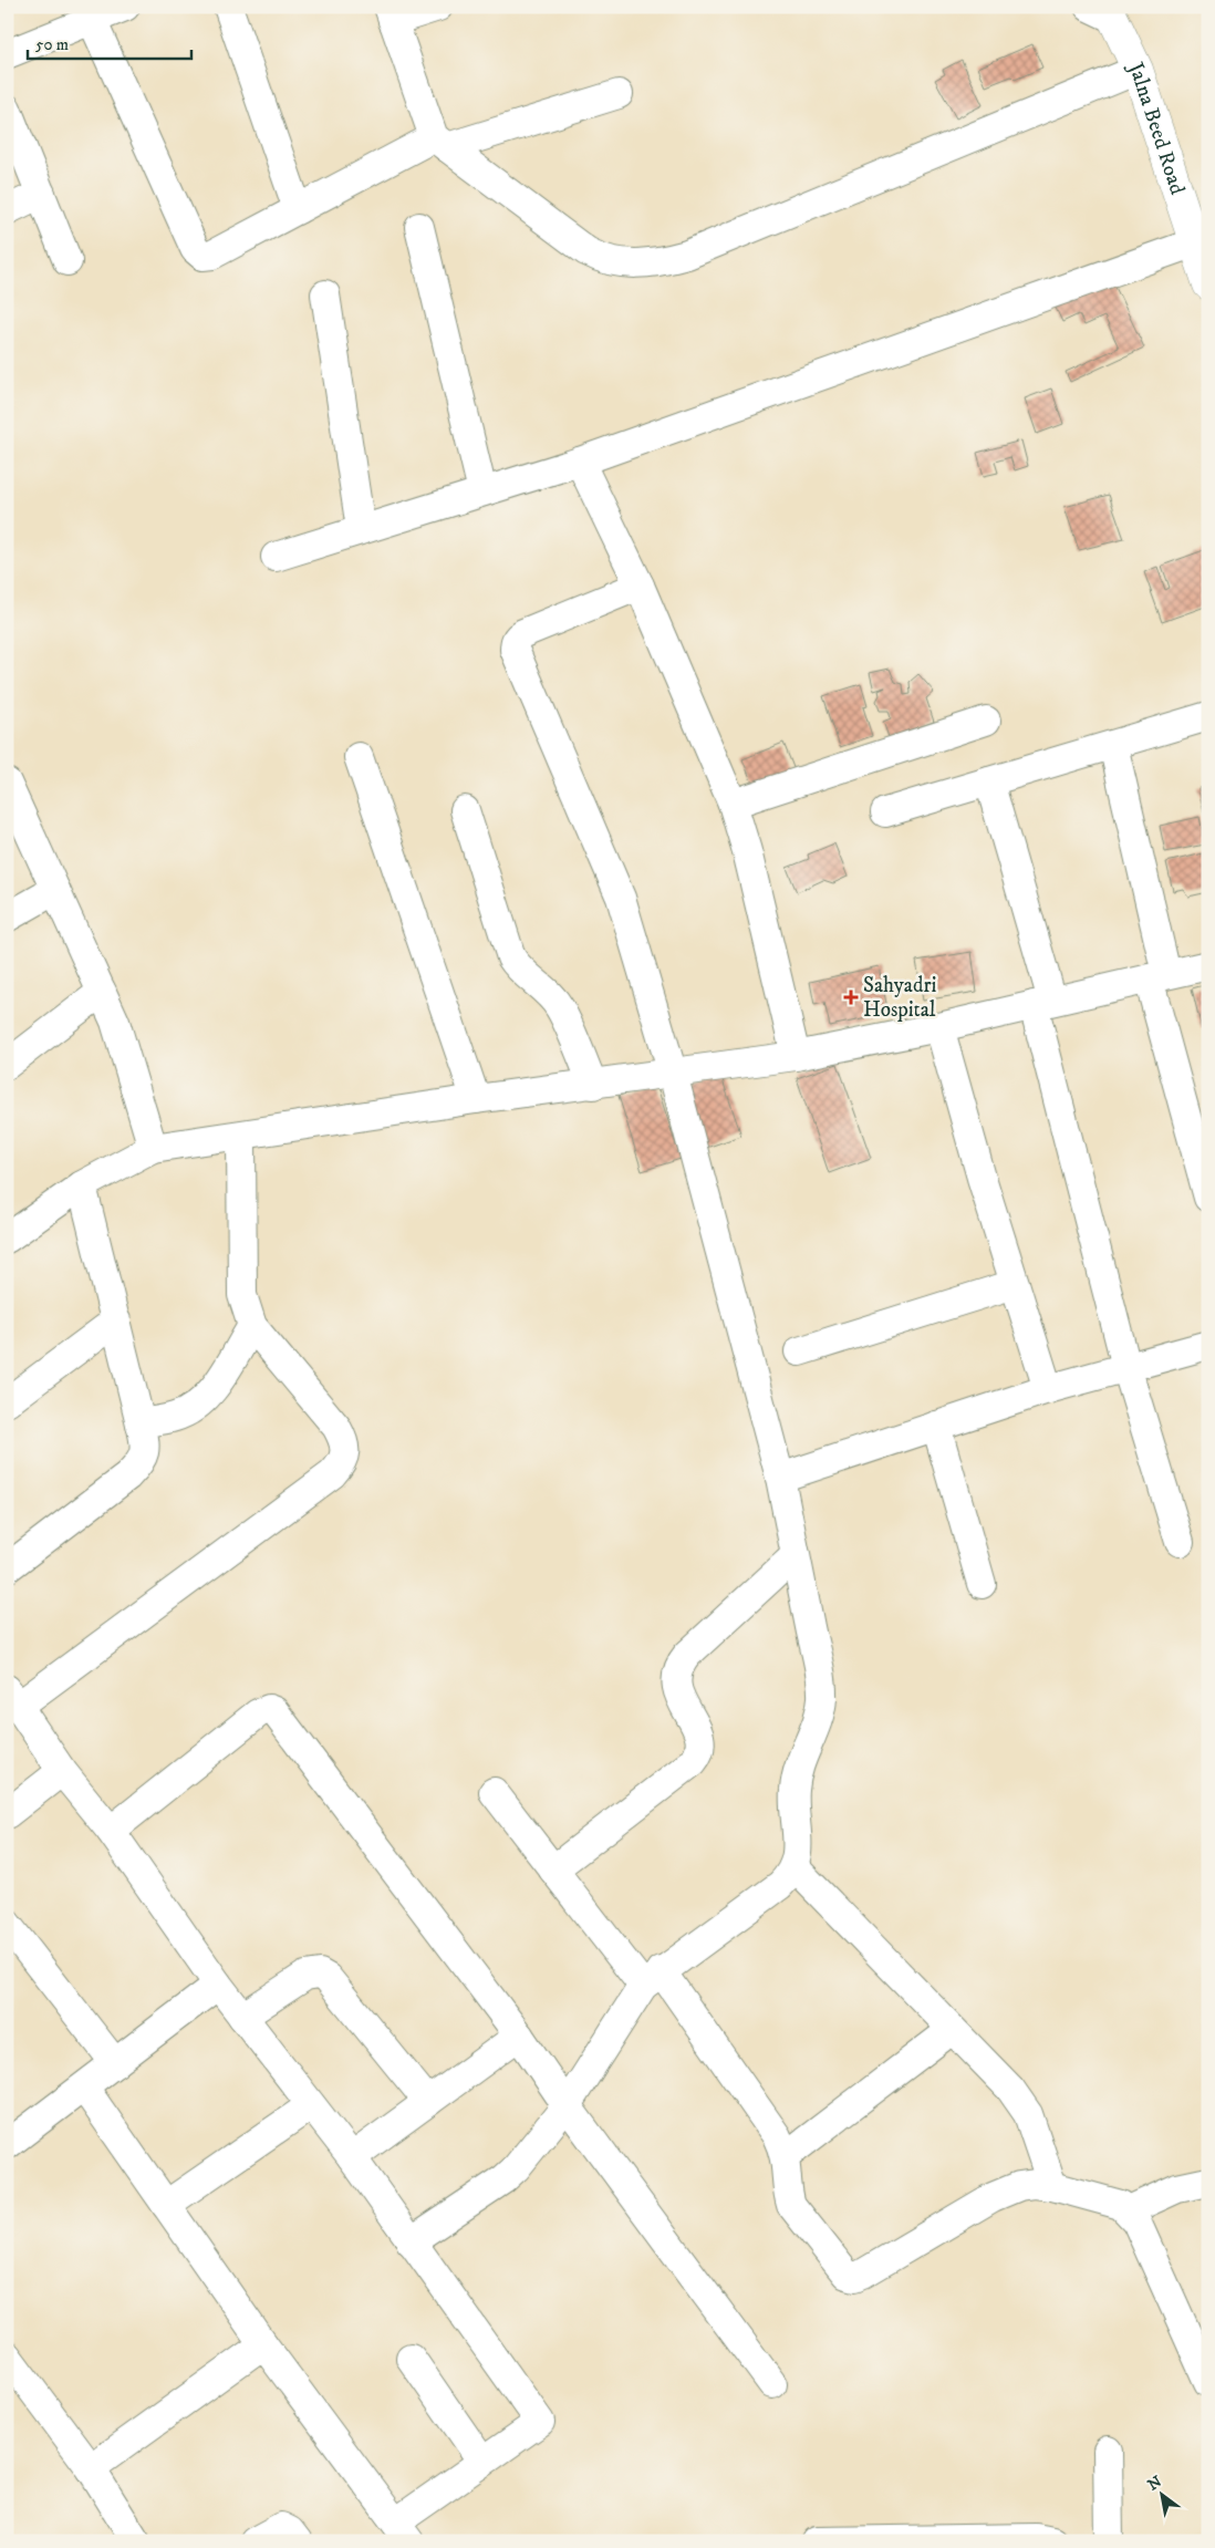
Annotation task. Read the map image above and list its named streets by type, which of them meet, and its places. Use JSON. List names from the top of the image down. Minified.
{"streets":{"main road":["Jalna Beed Road"]},"places":{"health":["Sahyadri Hospital"]},"scale_bar":"50 m","north":"top left"}
